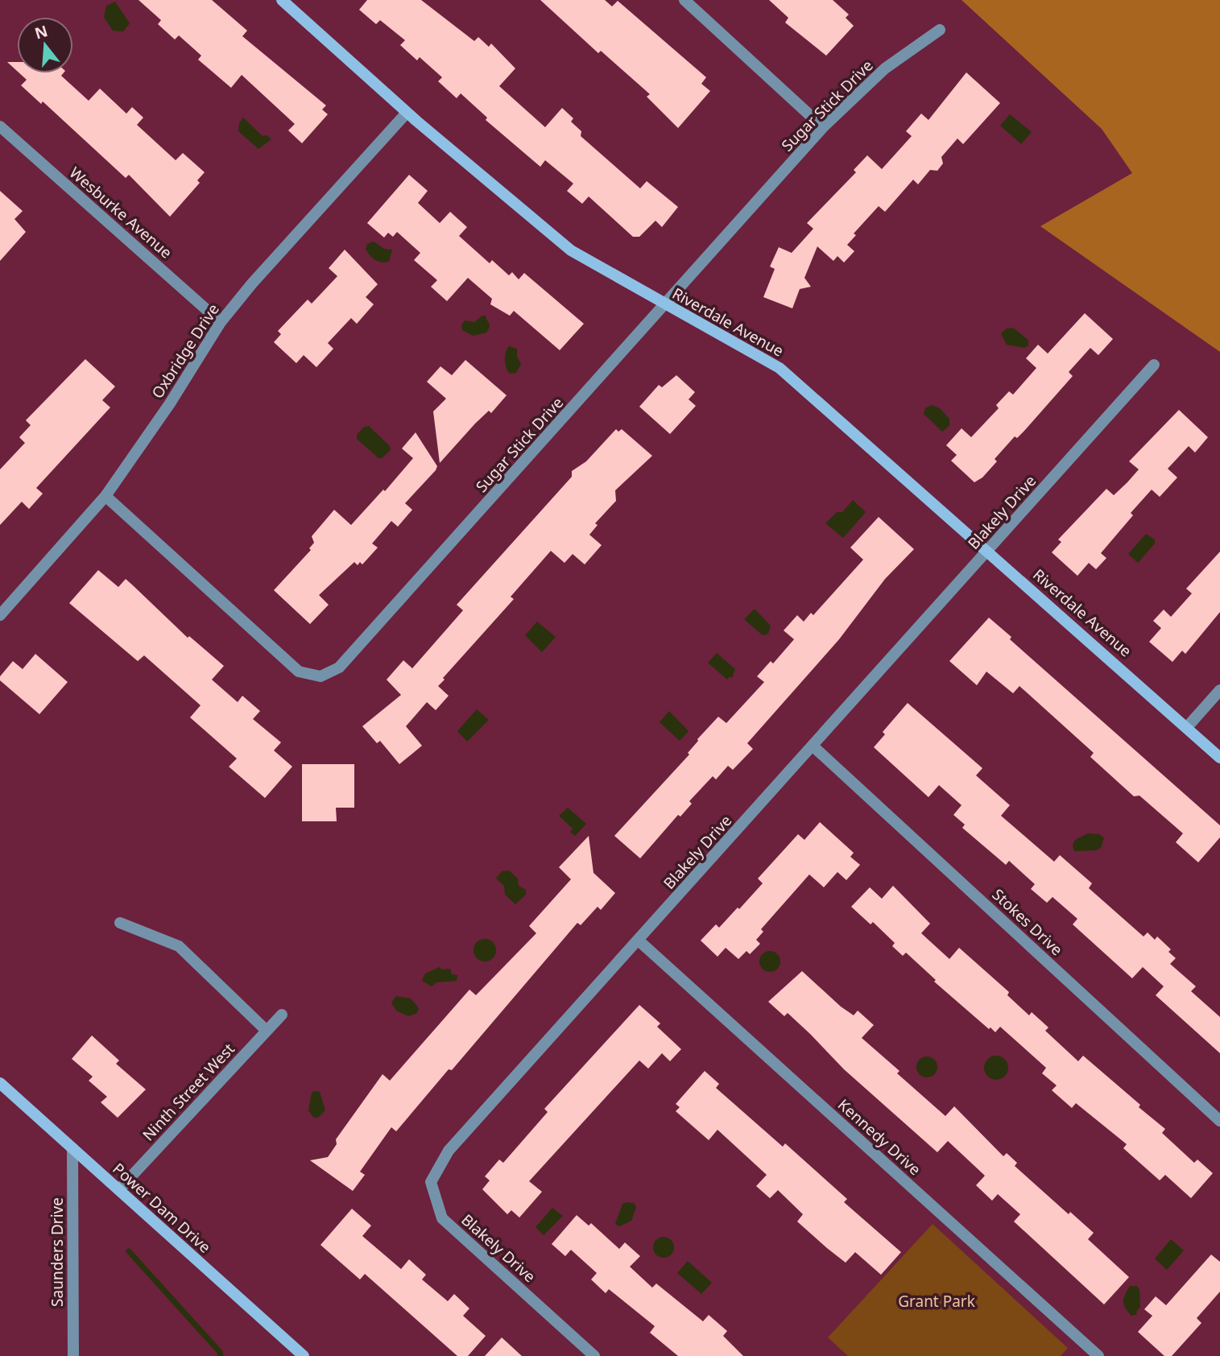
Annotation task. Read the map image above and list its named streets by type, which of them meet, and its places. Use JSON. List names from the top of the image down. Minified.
{"streets":{"street":["Sugar Stick Drive","Wesburke Avenue","Riverdale Avenue","Oxbridge Drive","Blakely Drive","Stokes Drive","Ninth Street West","Kennedy Drive","Power Dam Drive","Saunders Drive"]},"crossings":[["Sugar Stick Drive","Riverdale Avenue"],["Sugar Stick Drive","Oxbridge Drive"],["Wesburke Avenue","Oxbridge Drive"],["Riverdale Avenue","Oxbridge Drive"],["Riverdale Avenue","Blakely Drive"],["Blakely Drive","Stokes Drive"],["Blakely Drive","Kennedy Drive"],["Ninth Street West","Power Dam Drive"],["Power Dam Drive","Saunders Drive"]],"parks":["Grant Park"],"north":"top"}
